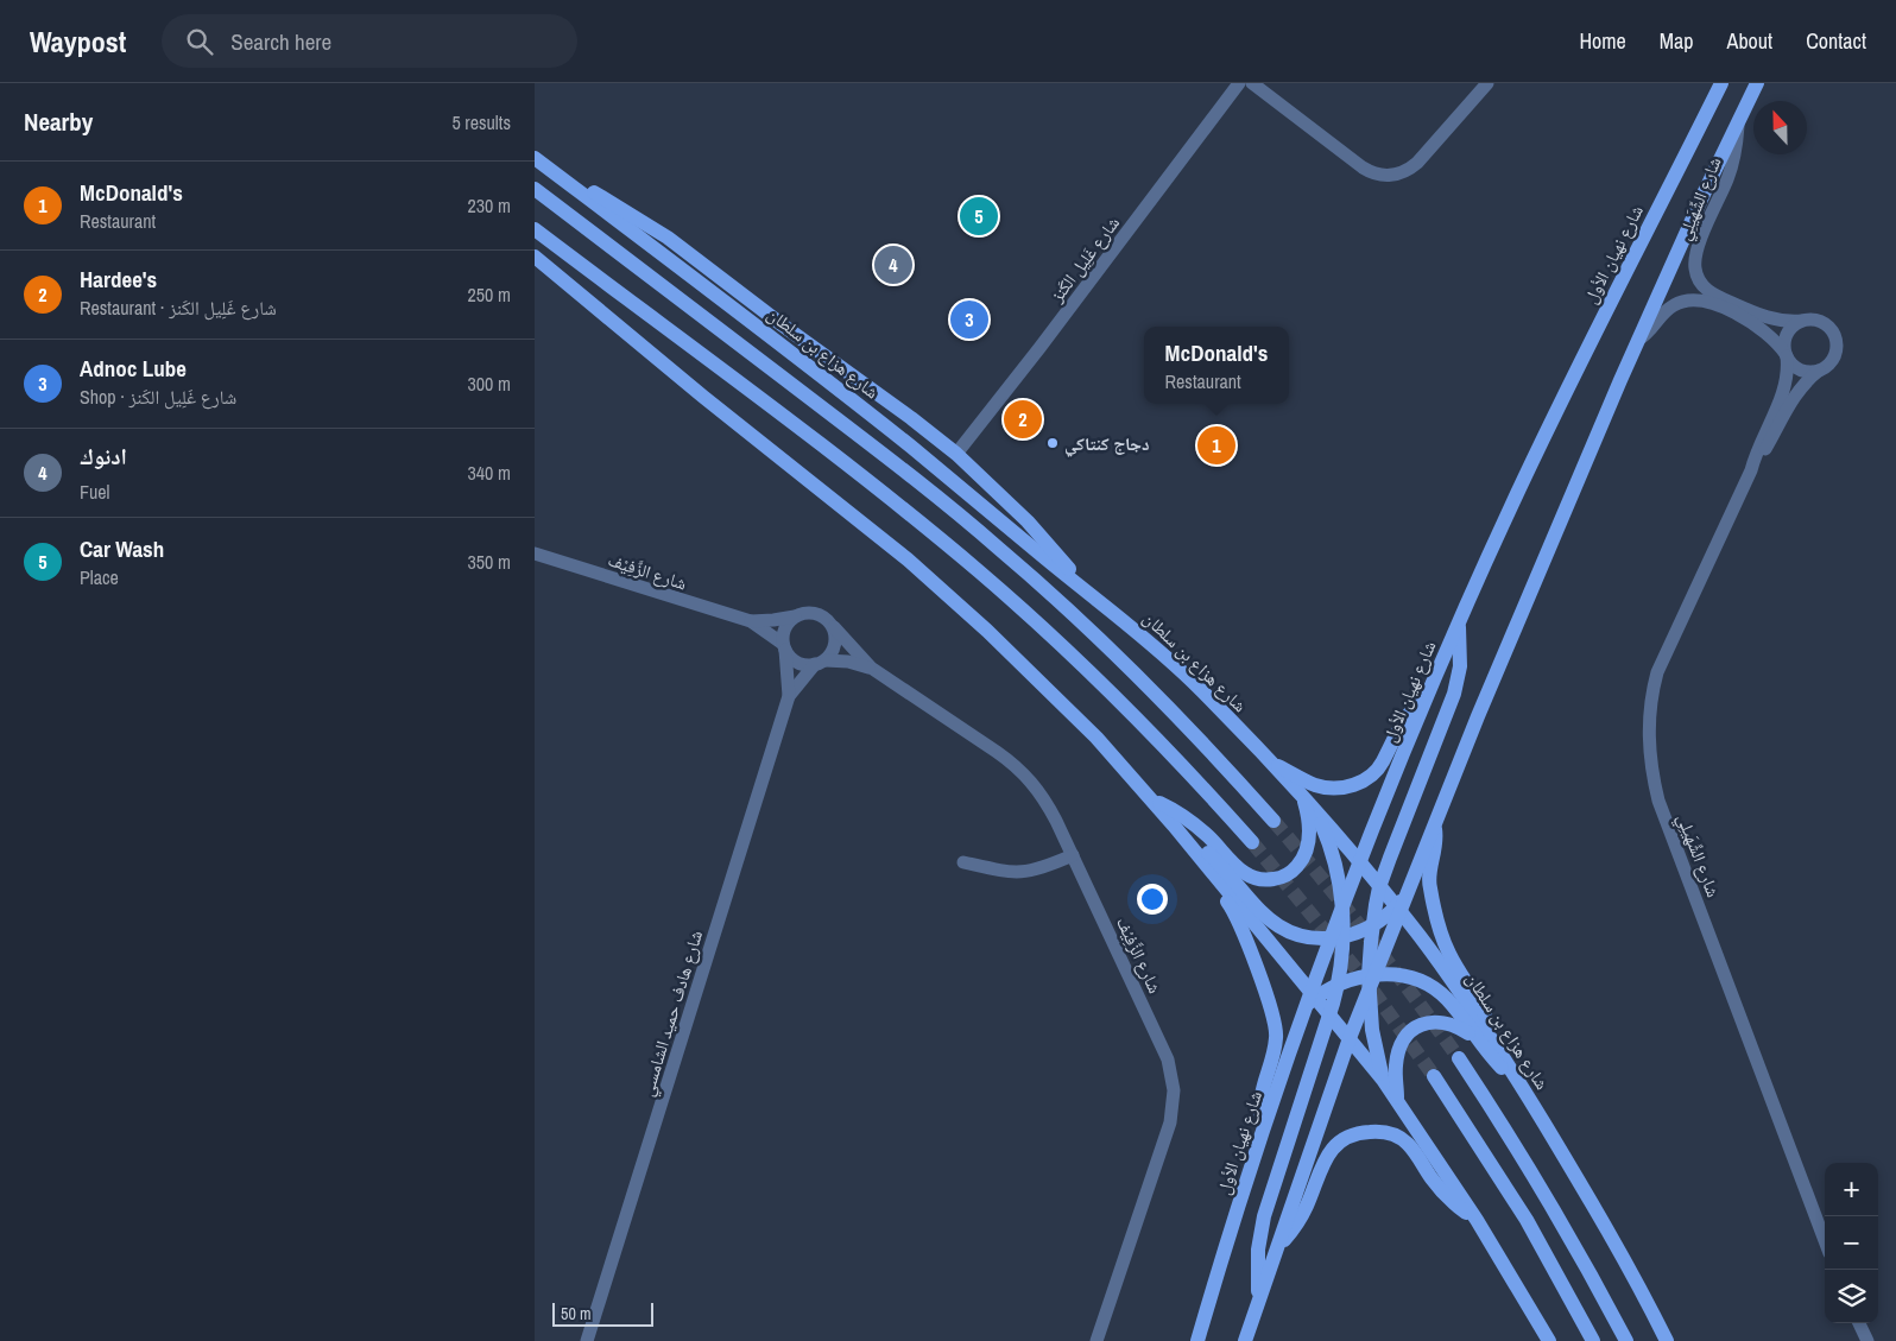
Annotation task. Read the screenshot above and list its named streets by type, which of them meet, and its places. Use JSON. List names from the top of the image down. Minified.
{"streets":{"main road":["شارع نهيان الأول","شارع هزاع بن سلطان"],"street":["شارع الشِّهَيلِي","شارع غَلِيل الكَنز","شارع الزَّفِيْف","شارع هادف حميد الشامسي"]},"crossings":[["شارع نهيان الأول","شارع هزاع بن سلطان"],["شارع الزَّفِيْف","شارع هادف حميد الشامسي"]],"places":["دجاج كنتاكي"],"scale_bar":"50 m","north":"top","page":{"header":"Waypost","search":"Search here","nav":["Home","Map","About","Contact"],"heading":["Nearby","5 results"],"list":[{"mark":"1","name":"McDonald's","note":"Restaurant","value":"230 m"},{"mark":"2","name":"Hardee's","note":"Restaurant · شارع غَلِيل الكَنز","value":"250 m"},{"mark":"3","name":"Adnoc Lube","note":"Shop · شارع غَلِيل الكَنز","value":"300 m"},{"mark":"4","name":"ادنوك","note":"Fuel","value":"340 m"},{"mark":"5","name":"Car Wash","note":"Place","value":"350 m"}],"pins":["5","4","3","2","1"],"popup":["McDonald's","Restaurant"],"map_buttons":["+","−"],"scale":"50 m"}}
